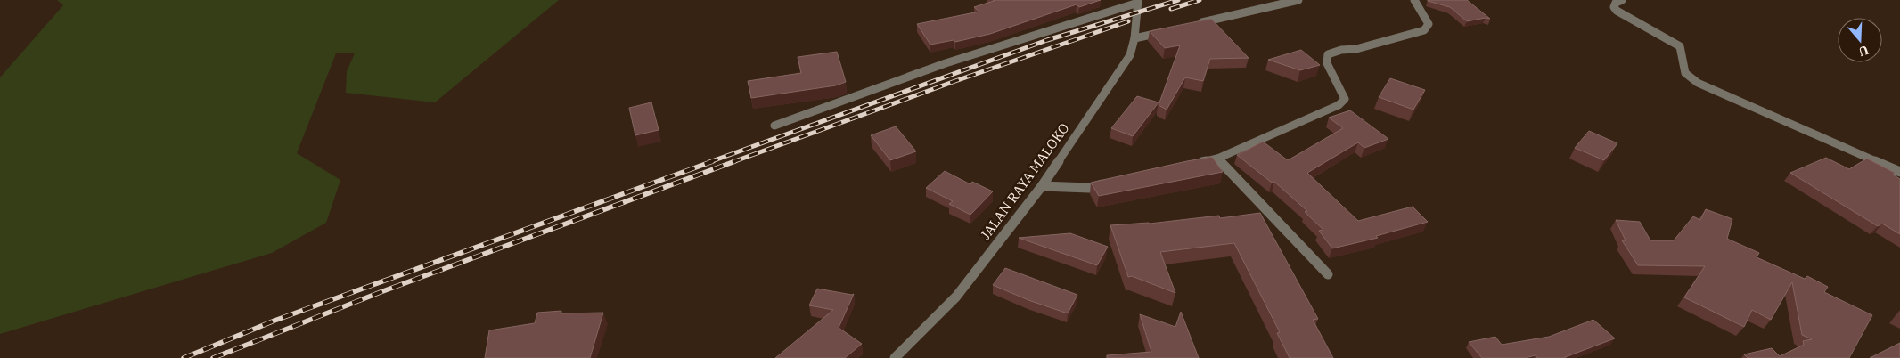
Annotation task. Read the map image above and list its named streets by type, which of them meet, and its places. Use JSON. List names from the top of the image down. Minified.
{"streets":{"street":["JALAN RAYA MALOKO"]},"north":"bottom"}
